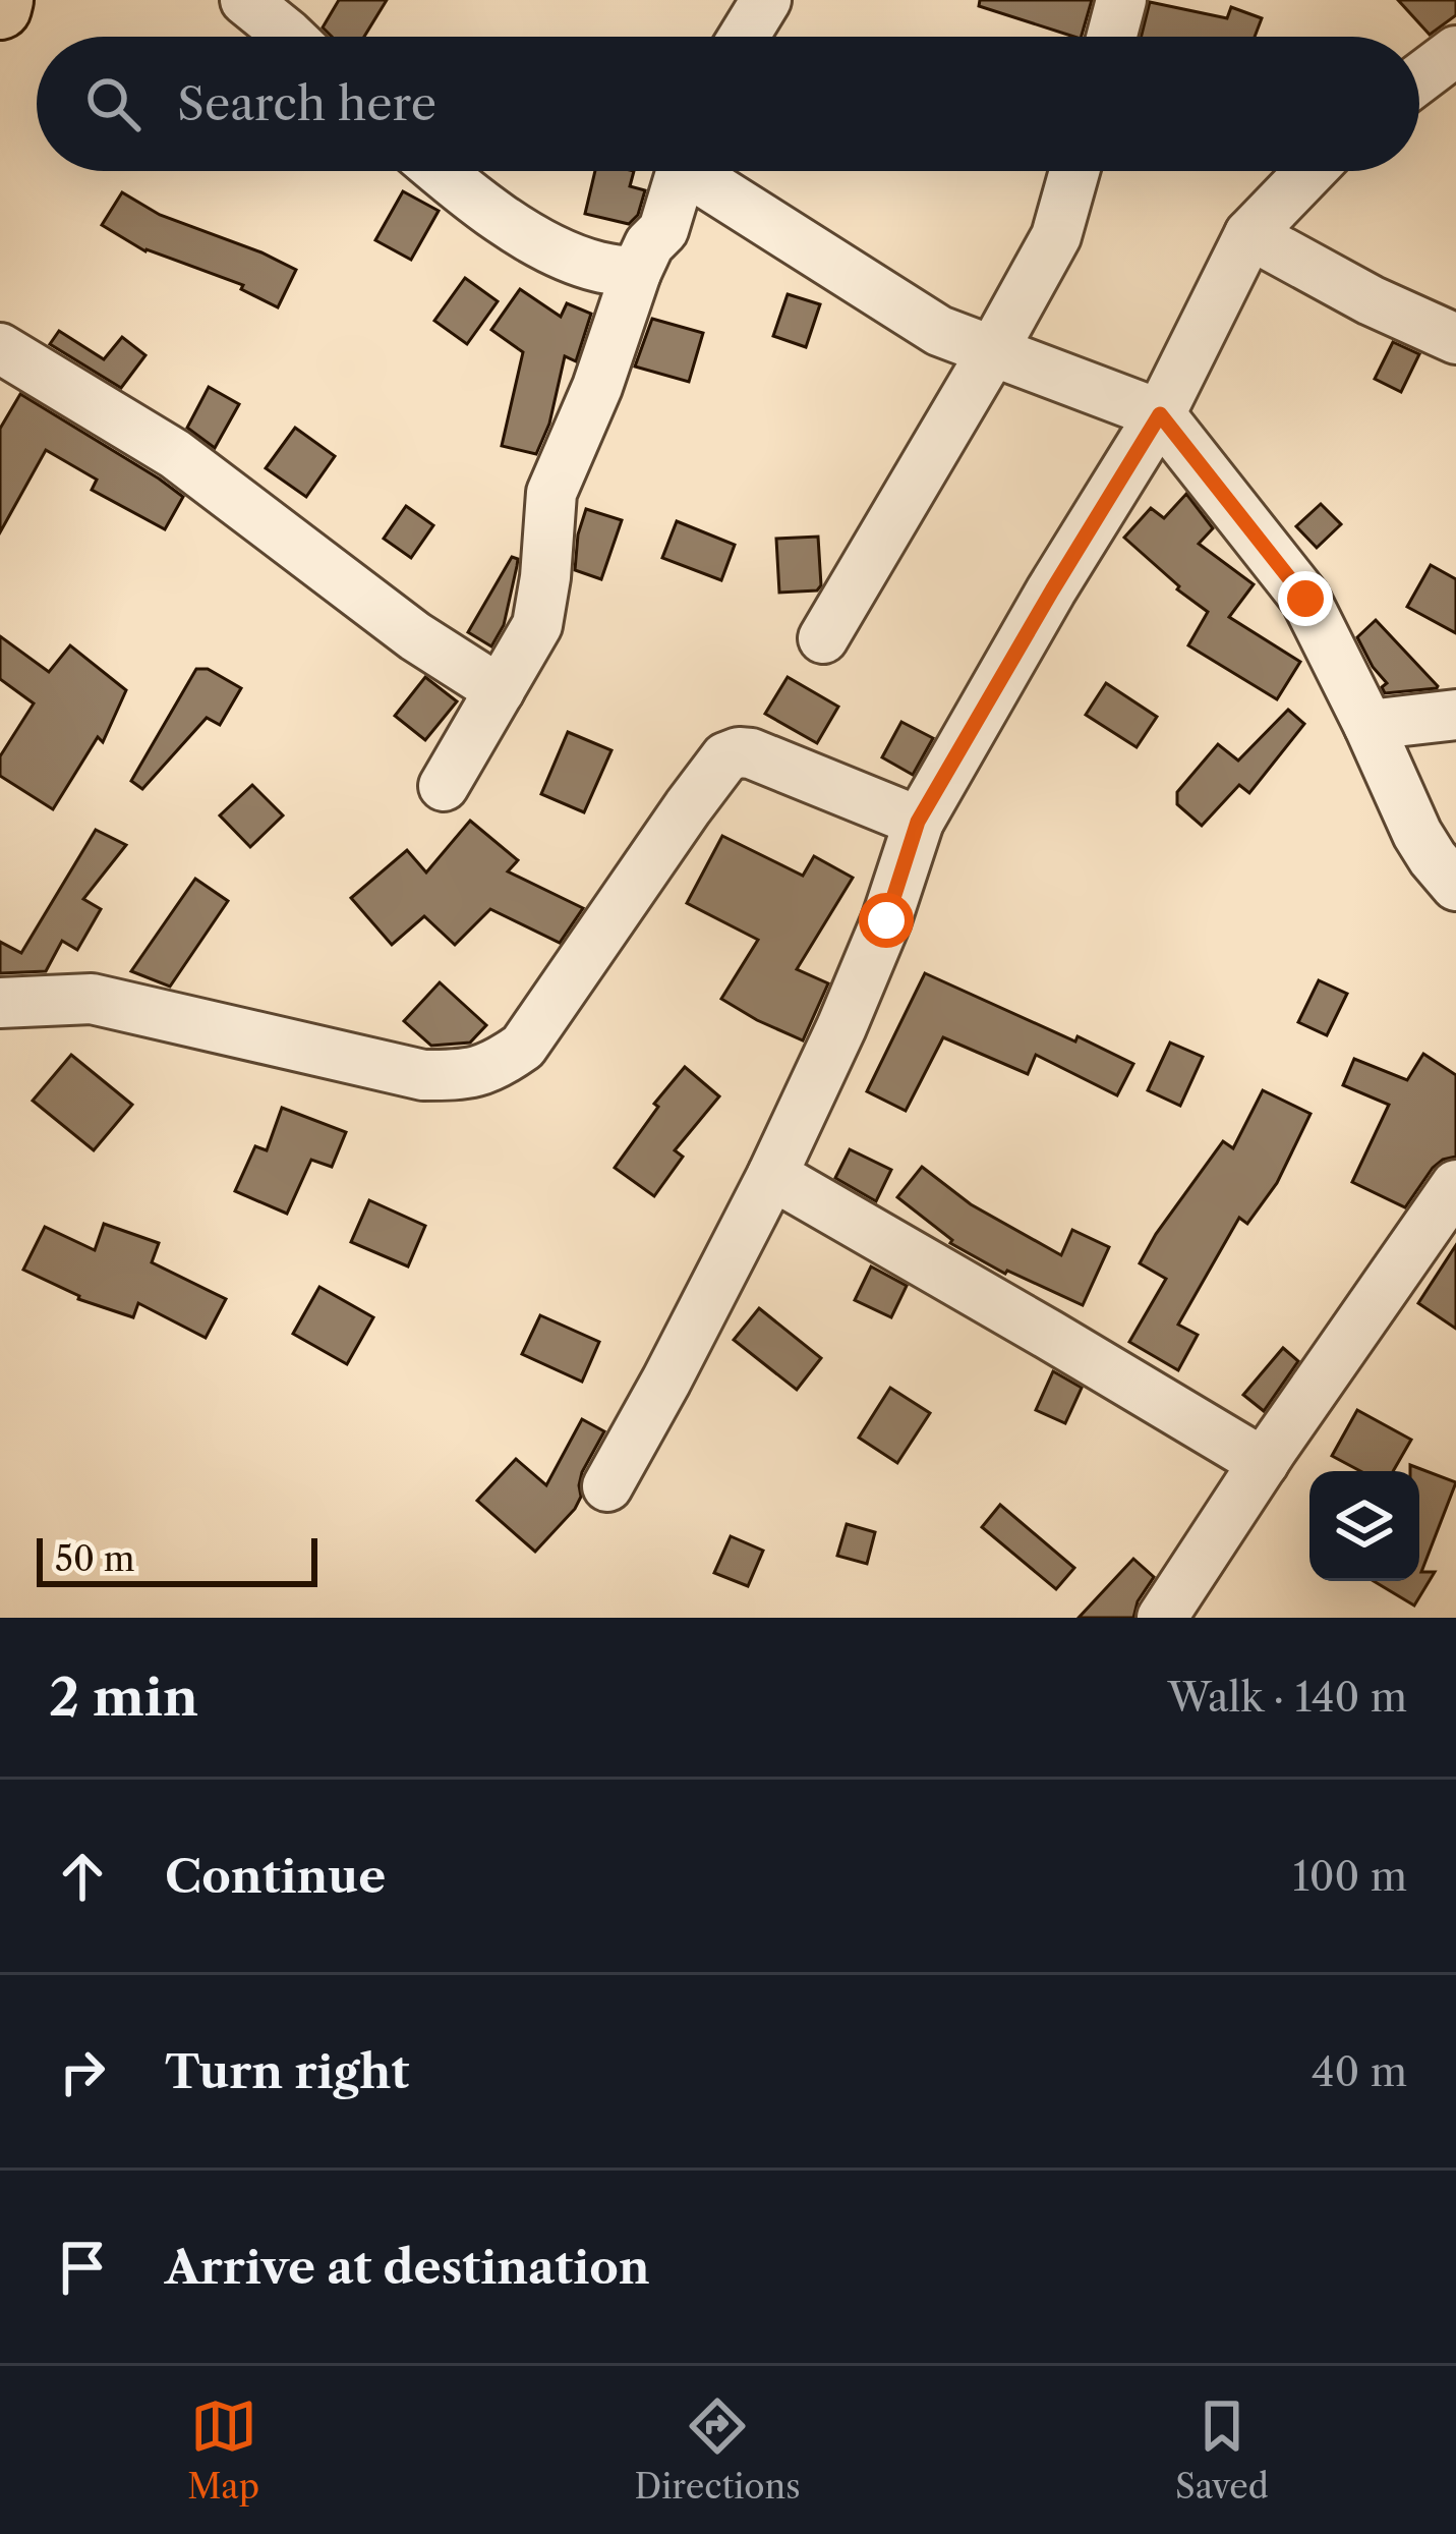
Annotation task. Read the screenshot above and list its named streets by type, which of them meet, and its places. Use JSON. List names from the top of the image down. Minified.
{"scale_bar":"50 m","page":{"search":"Search here","scale":"50 m","heading":["2 min","Walk · 140 m"],"list":[["Continue","100 m"],["Turn right","40 m"],"Arrive at destination"],"nav":["Map","Directions","Saved"]}}
